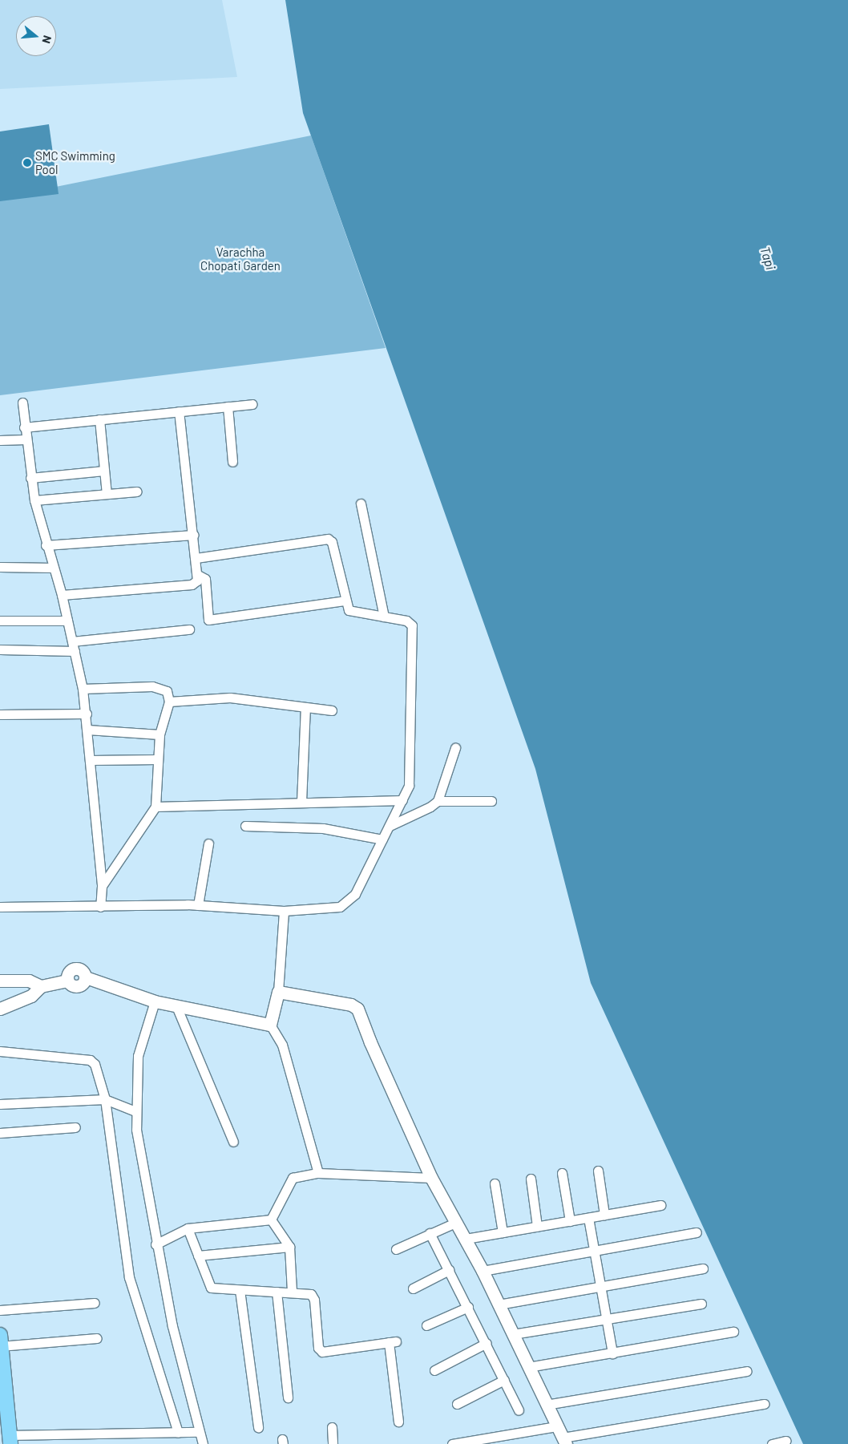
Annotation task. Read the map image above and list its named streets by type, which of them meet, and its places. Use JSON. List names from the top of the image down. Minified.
{"water":["Tapi"],"parks":["Varachha Chopati Garden"],"places":["SMC Swimming Pool"],"north":"right"}
